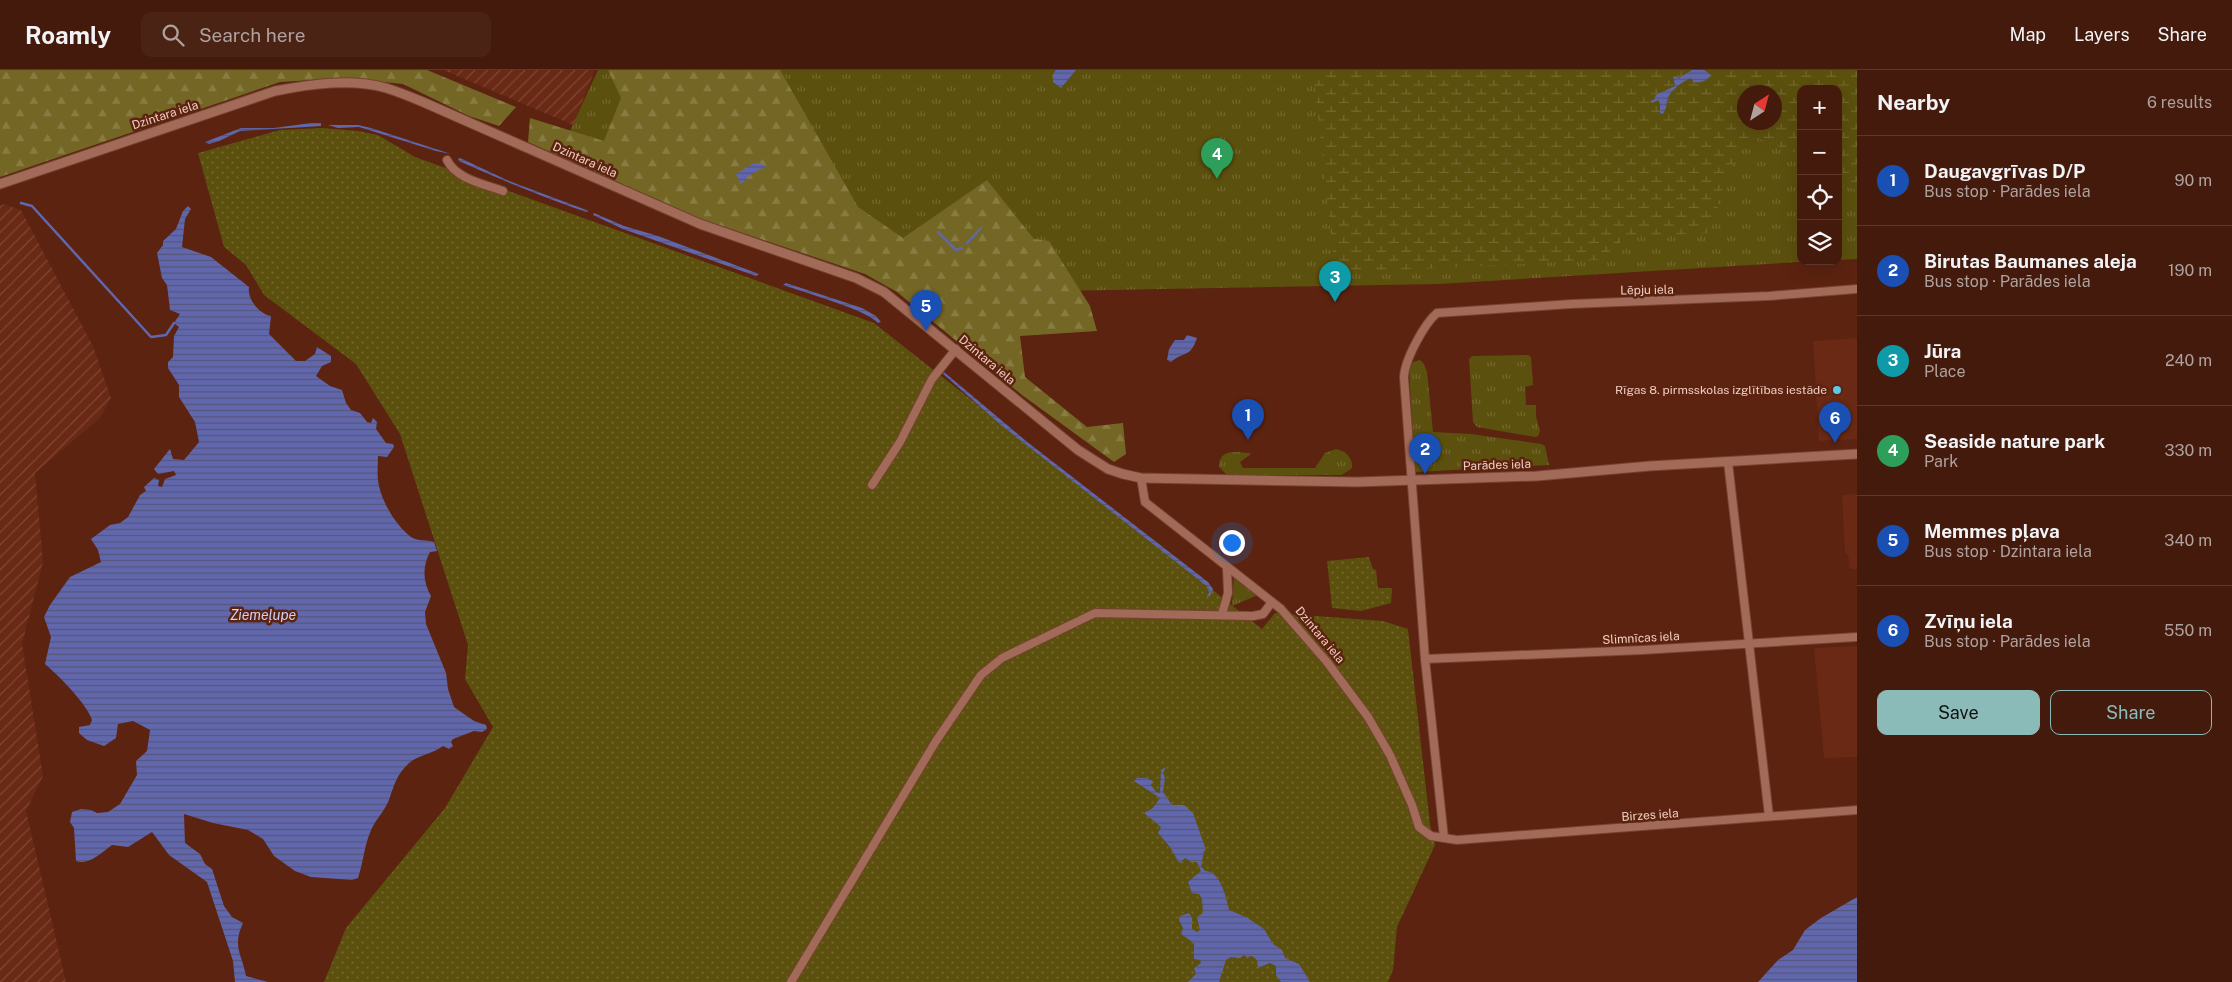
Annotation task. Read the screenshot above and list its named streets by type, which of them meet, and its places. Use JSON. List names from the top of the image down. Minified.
{"streets":{"street":["Dzintara iela","Lēpju iela","Parādes iela","Slimnīcas iela","Birzes iela"]},"crossings":[["Dzintara iela","Parādes iela"],["Dzintara iela","Birzes iela"],["Lēpju iela","Parādes iela"]],"water":["Ziemeļupe"],"places":["Rīgas 8. pirmsskolas izglītības iestāde"],"north":"top right","page":{"header":"Roamly","search":"Search here","nav":["Map","Layers","Share"],"heading":["Nearby","6 results"],"map_buttons":["+","−"],"list":[{"mark":"1","name":"Daugavgrīvas D/P","note":"Bus stop · Parādes iela","value":"90 m"},{"mark":"2","name":"Birutas Baumanes aleja","note":"Bus stop · Parādes iela","value":"190 m"},{"mark":"3","name":"Jūra","note":"Place","value":"240 m"},{"mark":"4","name":"Seaside nature park","note":"Park","value":"330 m"},{"mark":"5","name":"Memmes pļava","note":"Bus stop · Dzintara iela","value":"340 m"},{"mark":"6","name":"Zvīņu iela","note":"Bus stop · Parādes iela","value":"550 m"}],"pins":["4","3","5","1","6","2"],"buttons":["Save","Share"]}}
